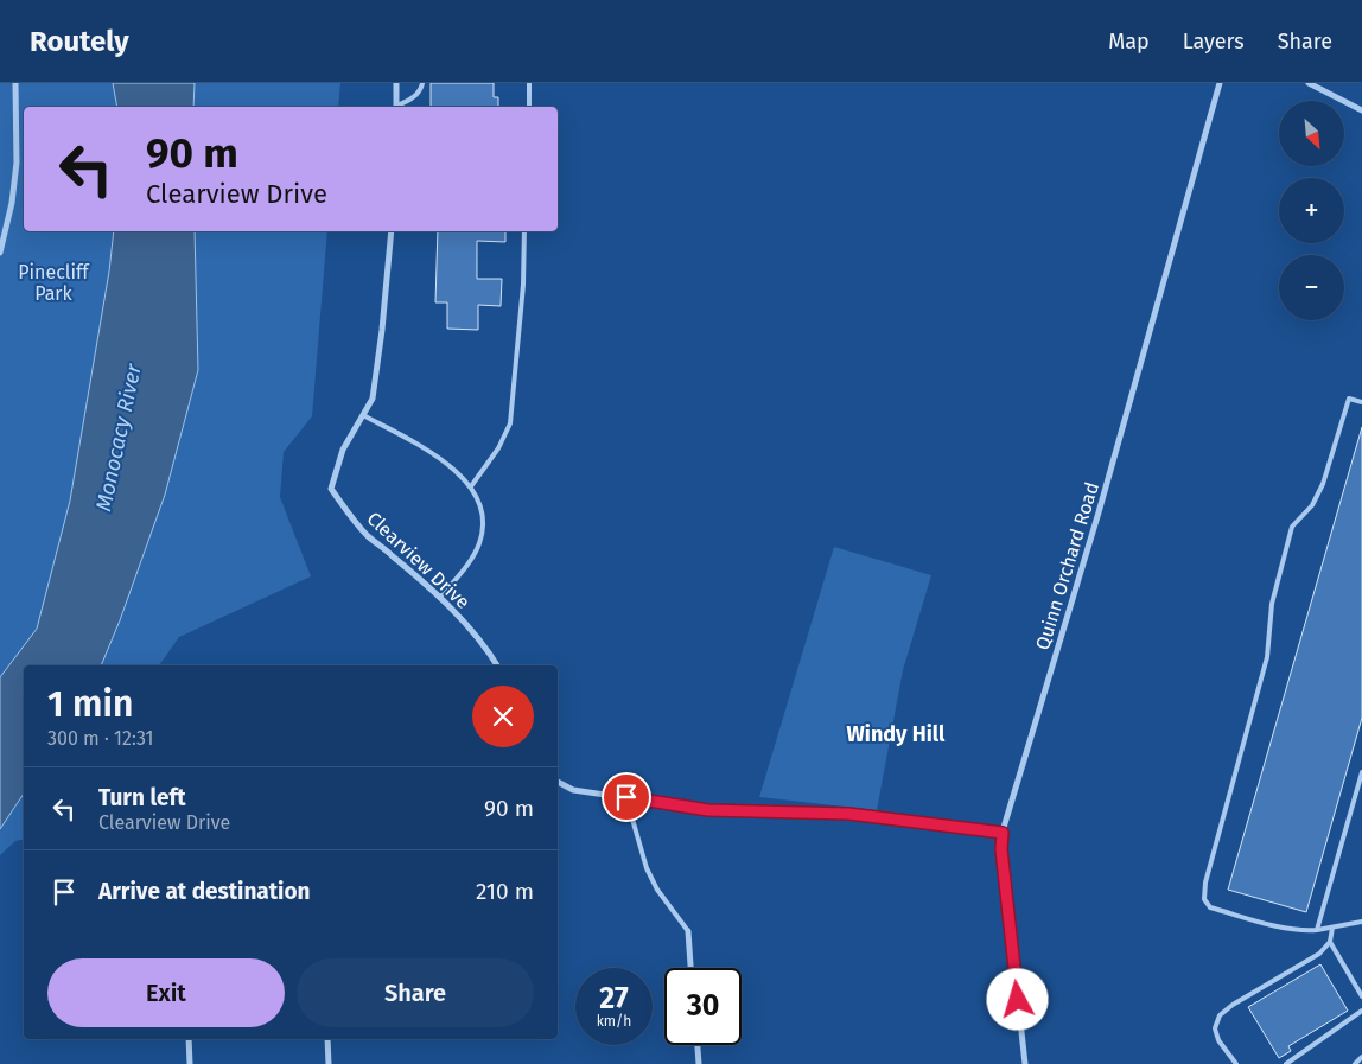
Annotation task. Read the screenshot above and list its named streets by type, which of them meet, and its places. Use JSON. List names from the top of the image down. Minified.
{"streets":{"street":["Clearview Drive","Quinn Orchard Road"]},"districts":["Windy Hill"],"water":["Monocacy River"],"parks":["Pinecliff Park"],"north":"bottom right","page":{"header":"Routely","nav":["Map","Layers","Share"],"map_buttons":["+","−"],"turn":["90 m","Clearview Drive"],"heading":["1 min","300 m · 12:31"],"list":[{"name":"Turn left","note":"Clearview Drive","value":"90 m"},{"name":"Arrive at destination","value":"210 m"}],"buttons":["Exit","Share"],"speed":"27 km/h","limit":"30"}}
